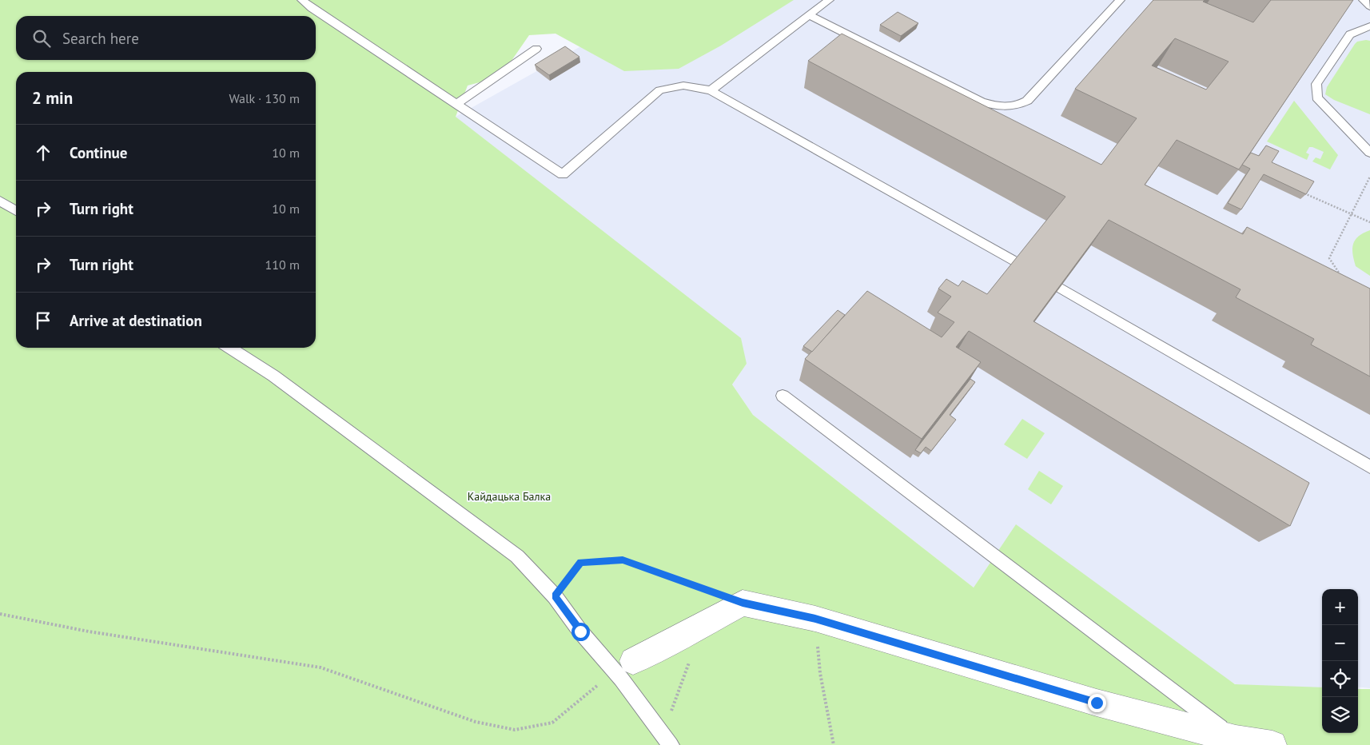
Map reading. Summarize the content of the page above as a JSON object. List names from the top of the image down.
{
  "parks": ["Кайдацька Балка"],
  "page": {
    "search": "Search here",
    "heading": ["2 min", "Walk · 130 m"],
    "list": [
      ["Continue", "10 m"],
      ["Turn right", "10 m"],
      ["Turn right", "110 m"],
      "Arrive at destination"
    ],
    "map_buttons": ["+", "−"]
  }
}
